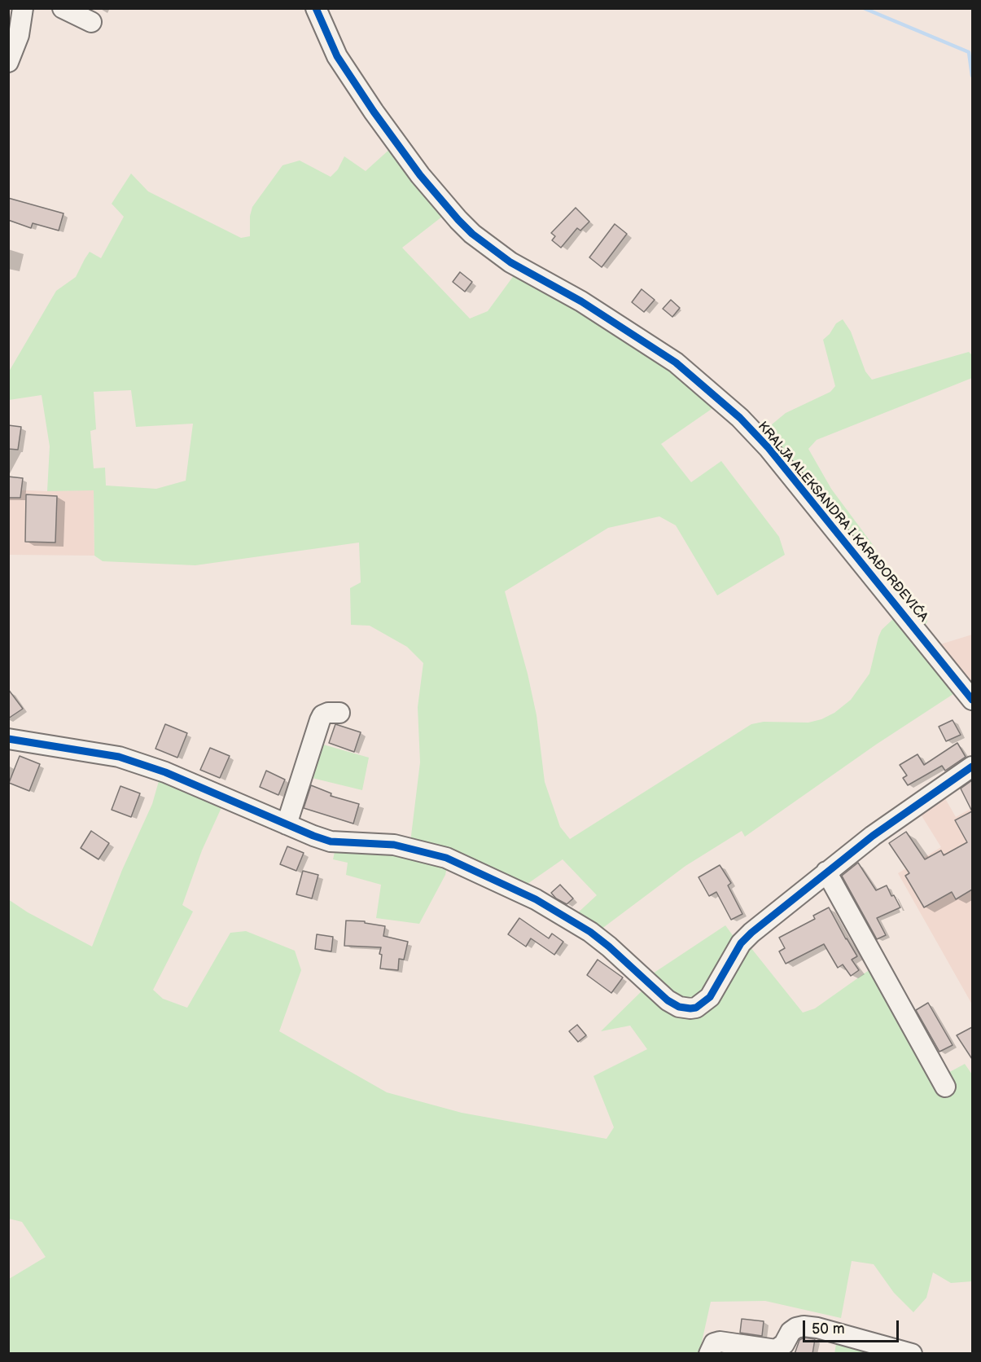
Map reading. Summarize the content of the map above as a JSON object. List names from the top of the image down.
{
  "streets": {
    "street": ["KRALJA ALEKSANDRA I KARAĐORĐEVIĆA"]
  },
  "scale_bar": "50 m"
}
